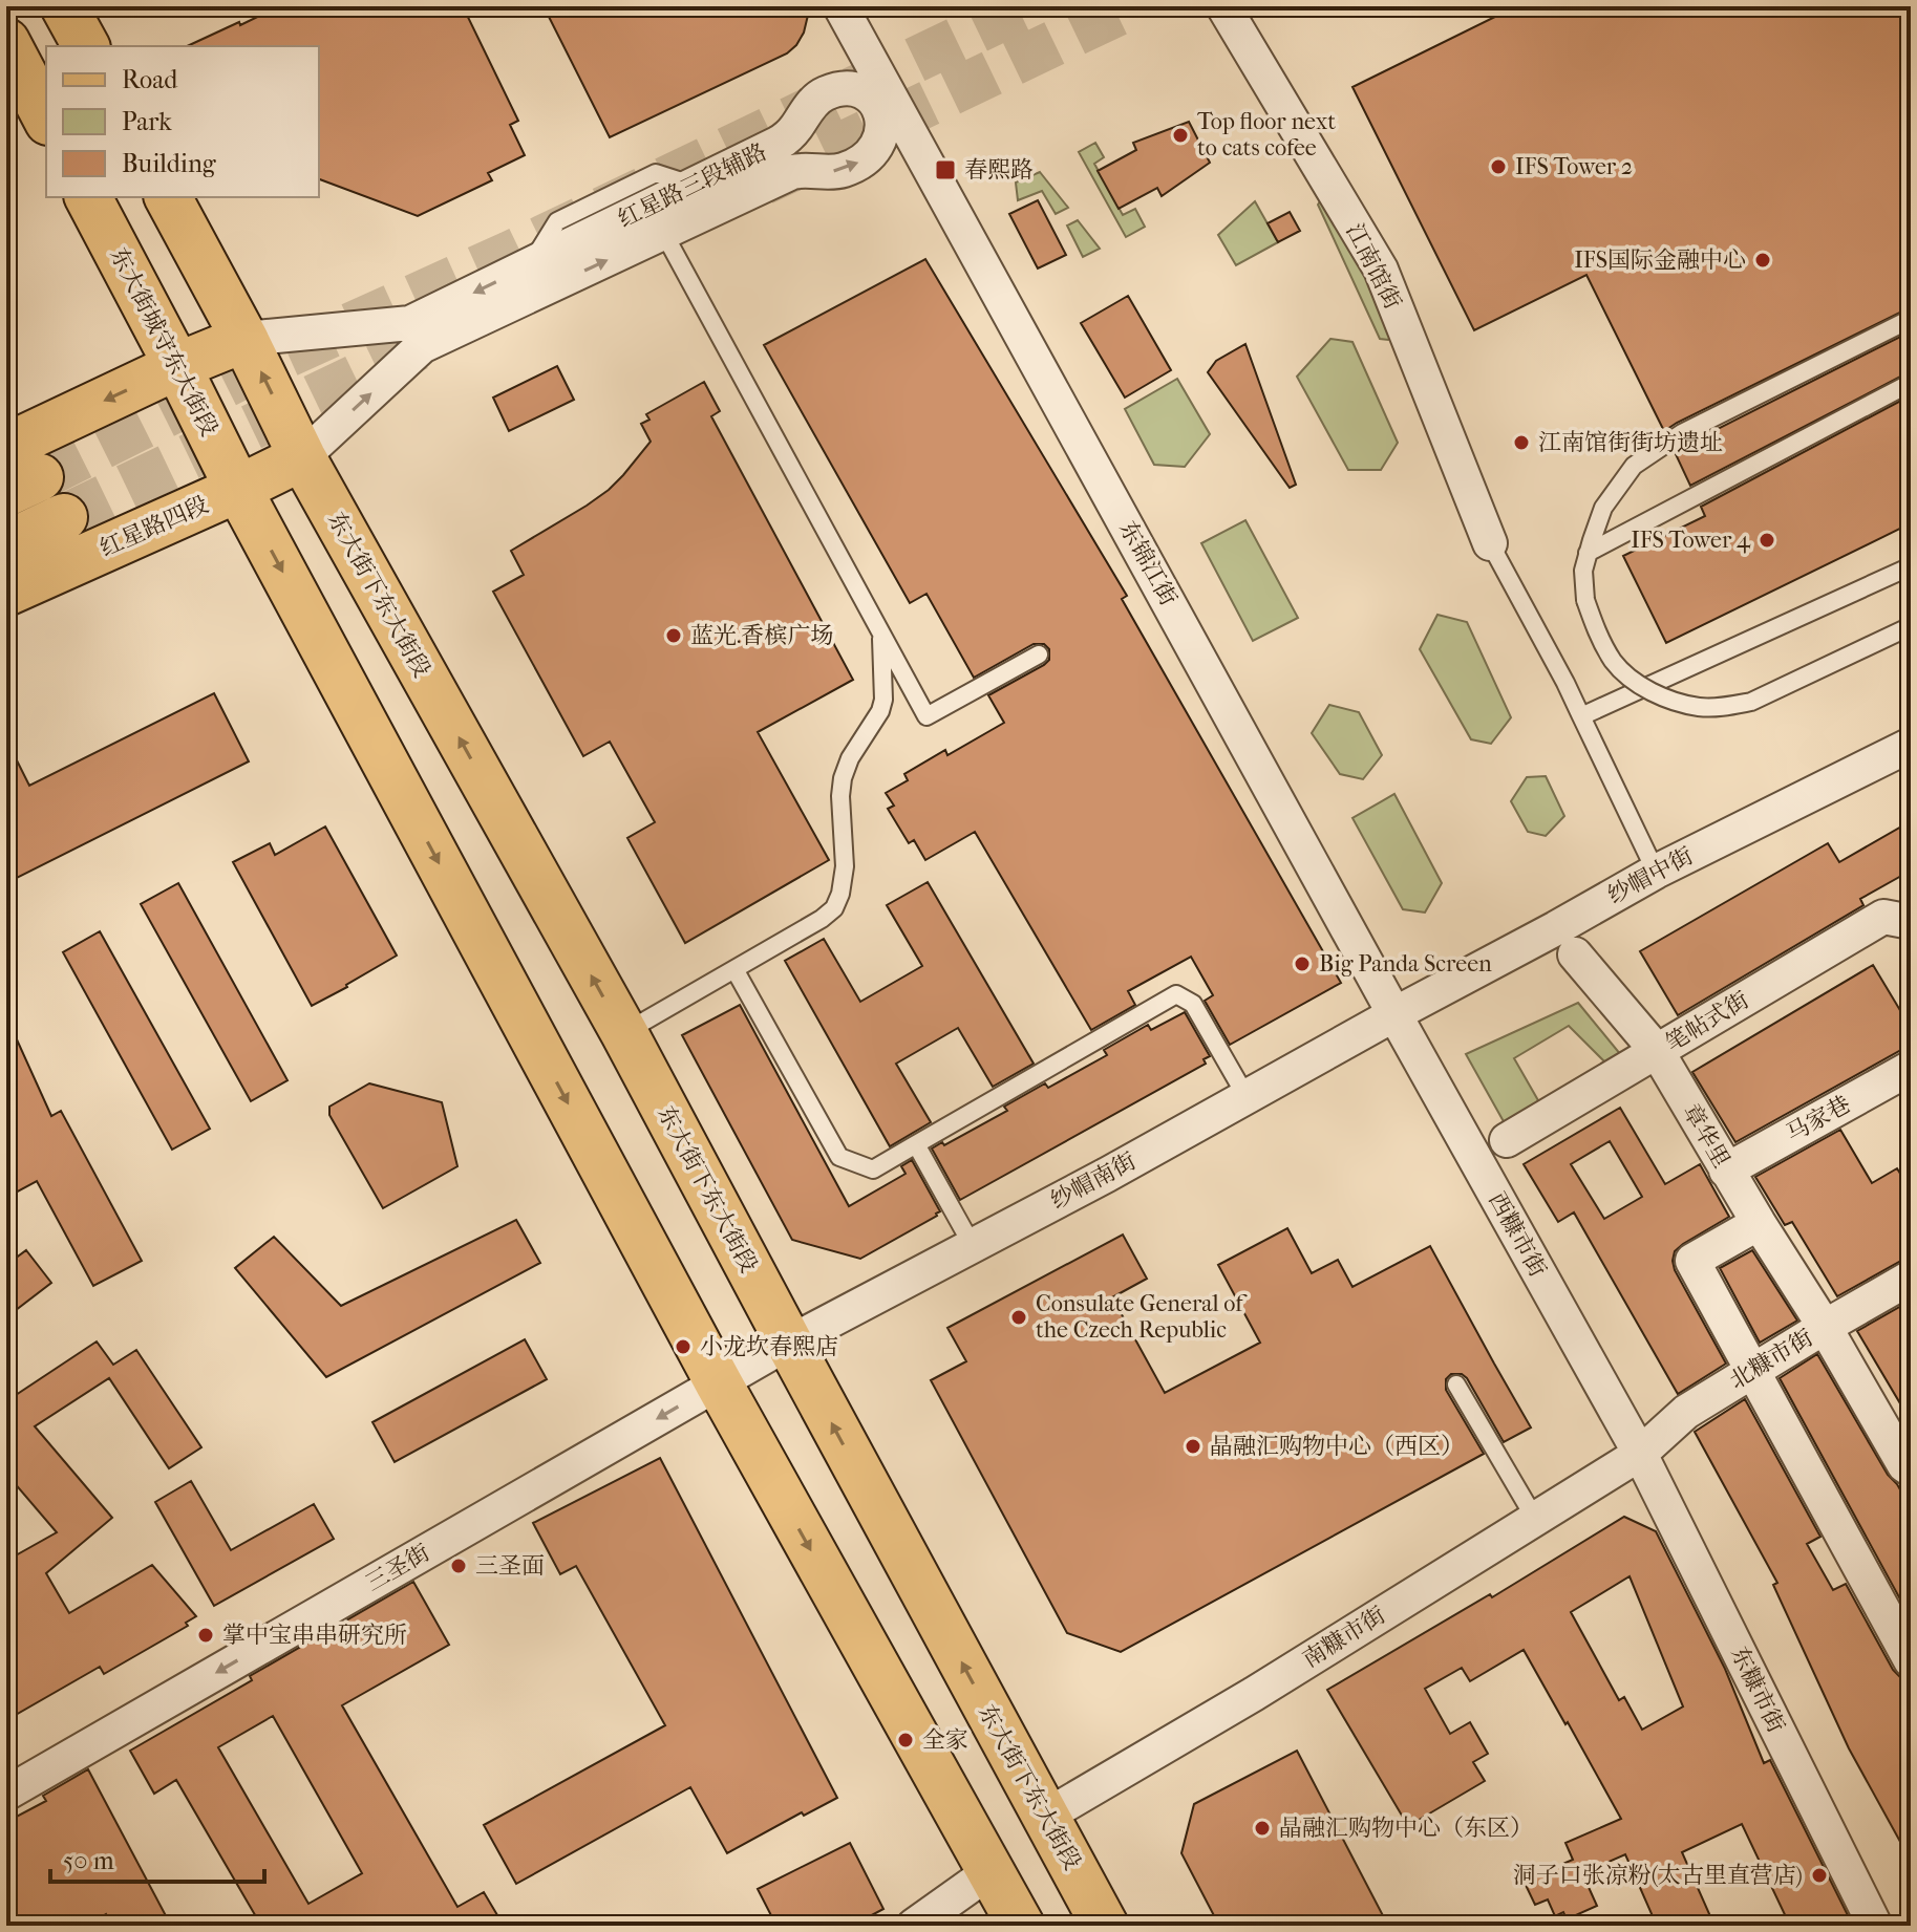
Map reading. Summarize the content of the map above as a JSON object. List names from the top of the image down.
{
  "streets": {
    "main road": ["东大街城守东大街段", "红星路四段", "东大街下东大街段"],
    "street": [
      "红星路三段辅路",
      "江南馆街",
      "东锦江街",
      "纱帽中街",
      "笔帖式街",
      "马家巷",
      "章华里",
      "纱帽南街",
      "西糠市街",
      "北糠市街",
      "三圣街",
      "南糠市街",
      "东糠市街"
    ]
  },
  "crossings": [
    ["红星路三段辅路", "红星路四段"],
    ["红星路三段辅路", "东大街下东大街段"],
    ["东大街城守东大街段", "红星路四段"],
    ["红星路四段", "东大街下东大街段"],
    ["东锦江街", "纱帽中街"],
    ["东锦江街", "纱帽南街"],
    ["东锦江街", "西糠市街"],
    ["东大街下东大街段", "纱帽南街"],
    ["东大街下东大街段", "三圣街"],
    ["东大街下东大街段", "南糠市街"],
    ["纱帽中街", "纱帽南街"],
    ["纱帽中街", "西糠市街"],
    ["笔帖式街", "章华里"],
    ["马家巷", "章华里"],
    ["章华里", "北糠市街"],
    ["纱帽南街", "西糠市街"],
    ["纱帽南街", "三圣街"],
    ["西糠市街", "北糠市街"],
    ["西糠市街", "南糠市街"],
    ["西糠市街", "东糠市街"],
    ["北糠市街", "南糠市街"],
    ["北糠市街", "东糠市街"],
    ["南糠市街", "东糠市街"]
  ],
  "one_way": ["三圣街"],
  "places": {
    "other": [
      "Top floor next to cats cofee",
      "IFS Tower 2",
      "IFS国际金融中心",
      "江南馆街街坊遗址",
      "IFS Tower 4",
      "蓝光.香槟广场",
      "Big Panda Screen",
      "Consulate General of the Czech Republic",
      "小龙坎春熙店",
      "晶融汇购物中心（西区）",
      "三圣面",
      "掌中宝串串研究所",
      "全家",
      "晶融汇购物中心（东区）",
      "洞子口张凉粉(太古里直营店)"
    ],
    "transit": ["春熙路"]
  },
  "legend": ["Road", "Park", "Building"],
  "scale_bar": "50 m"
}
